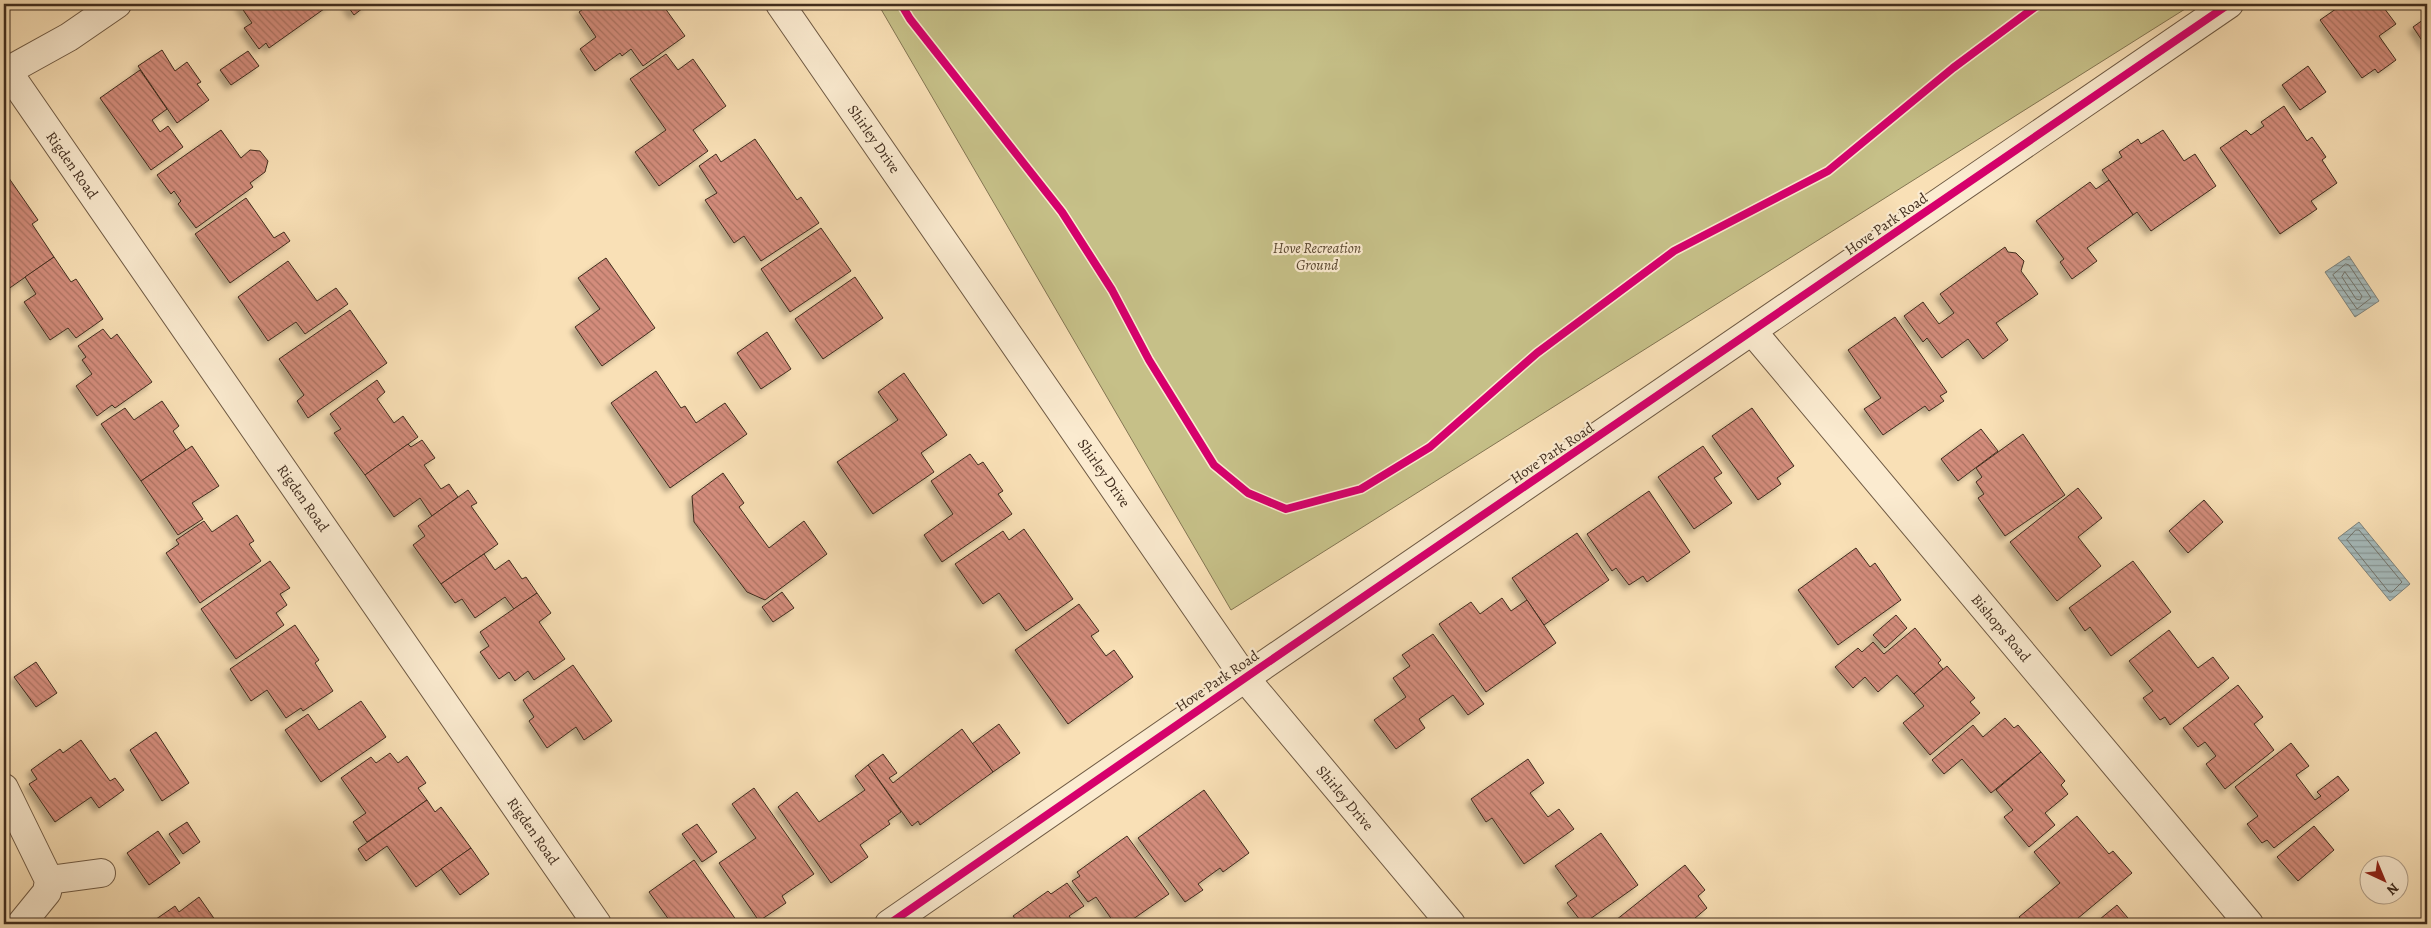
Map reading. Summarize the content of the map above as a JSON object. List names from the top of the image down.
{
  "streets": {
    "street": [
      "Shirley Drive",
      "Rigden Road",
      "Hove Park Road",
      "Bishops Road"
    ]
  },
  "crossings": [
    ["Shirley Drive", "Hove Park Road"],
    ["Hove Park Road", "Bishops Road"]
  ],
  "parks": ["Hove Recreation Ground"],
  "north": "bottom right"
}
